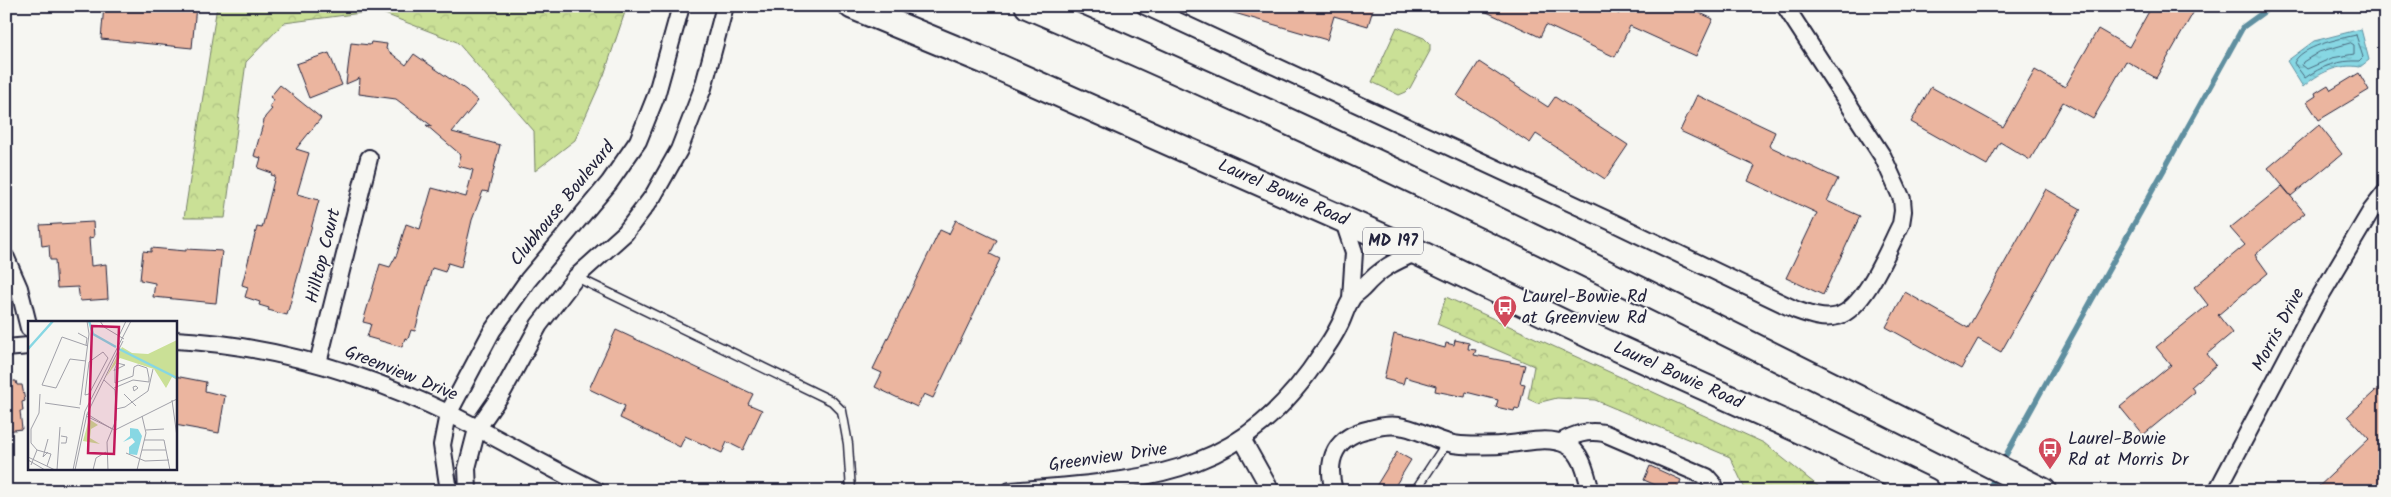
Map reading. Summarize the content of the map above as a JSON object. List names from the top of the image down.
{
  "streets": {
    "main road": ["Laurel Bowie Road", "MD 197"],
    "street": [
      "Clubhouse Boulevard",
      "Hilltop Court",
      "Morris Drive",
      "Greenview Drive"
    ]
  },
  "crossings": [
    ["Laurel Bowie Road", "Greenview Drive"],
    ["Clubhouse Boulevard", "Greenview Drive"],
    ["Hilltop Court", "Greenview Drive"]
  ],
  "places": {
    "bus stop": ["Laurel-Bowie Rd at Greenview Rd", "Laurel-Bowie Rd at Morris Dr"]
  }
}
